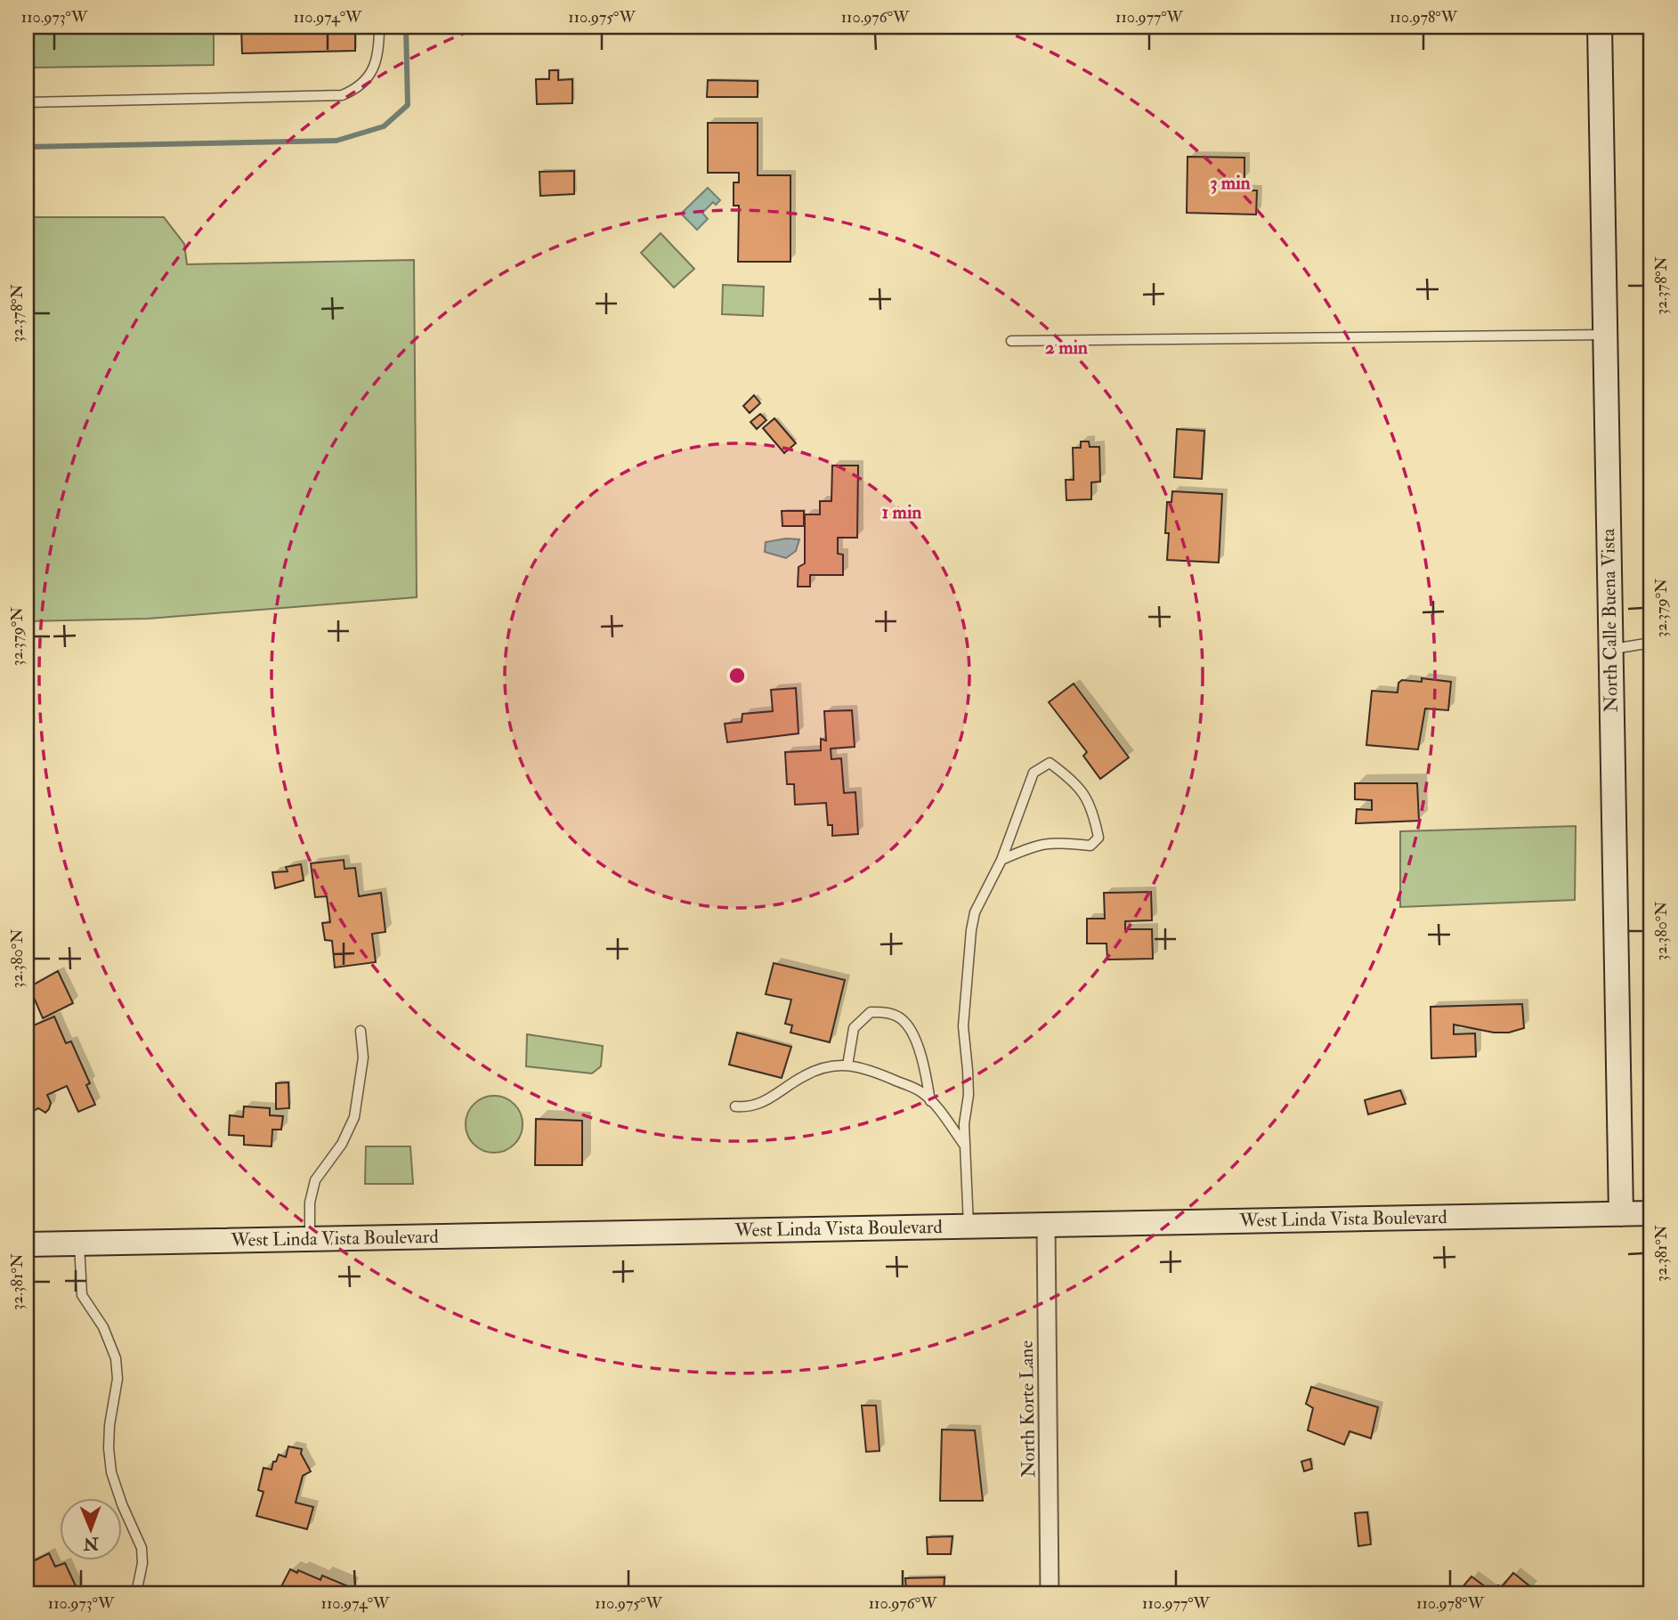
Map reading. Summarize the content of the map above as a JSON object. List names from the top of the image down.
{
  "streets": {
    "street": ["North Calle Buena Vista", "West Linda Vista Boulevard", "North Korte Lane"]
  },
  "crossings": [
    ["North Calle Buena Vista", "West Linda Vista Boulevard"],
    ["West Linda Vista Boulevard", "North Korte Lane"]
  ],
  "north": "bottom",
  "coordinates": [
    "110.973°W",
    "110.974°W",
    "110.975°W",
    "110.976°W",
    "110.977°W",
    "110.978°W",
    "32.378°N",
    "32.379°N",
    "32.380°N",
    "32.381°N"
  ],
  "rings": ["3 min", "2 min", "1 min"]
}
